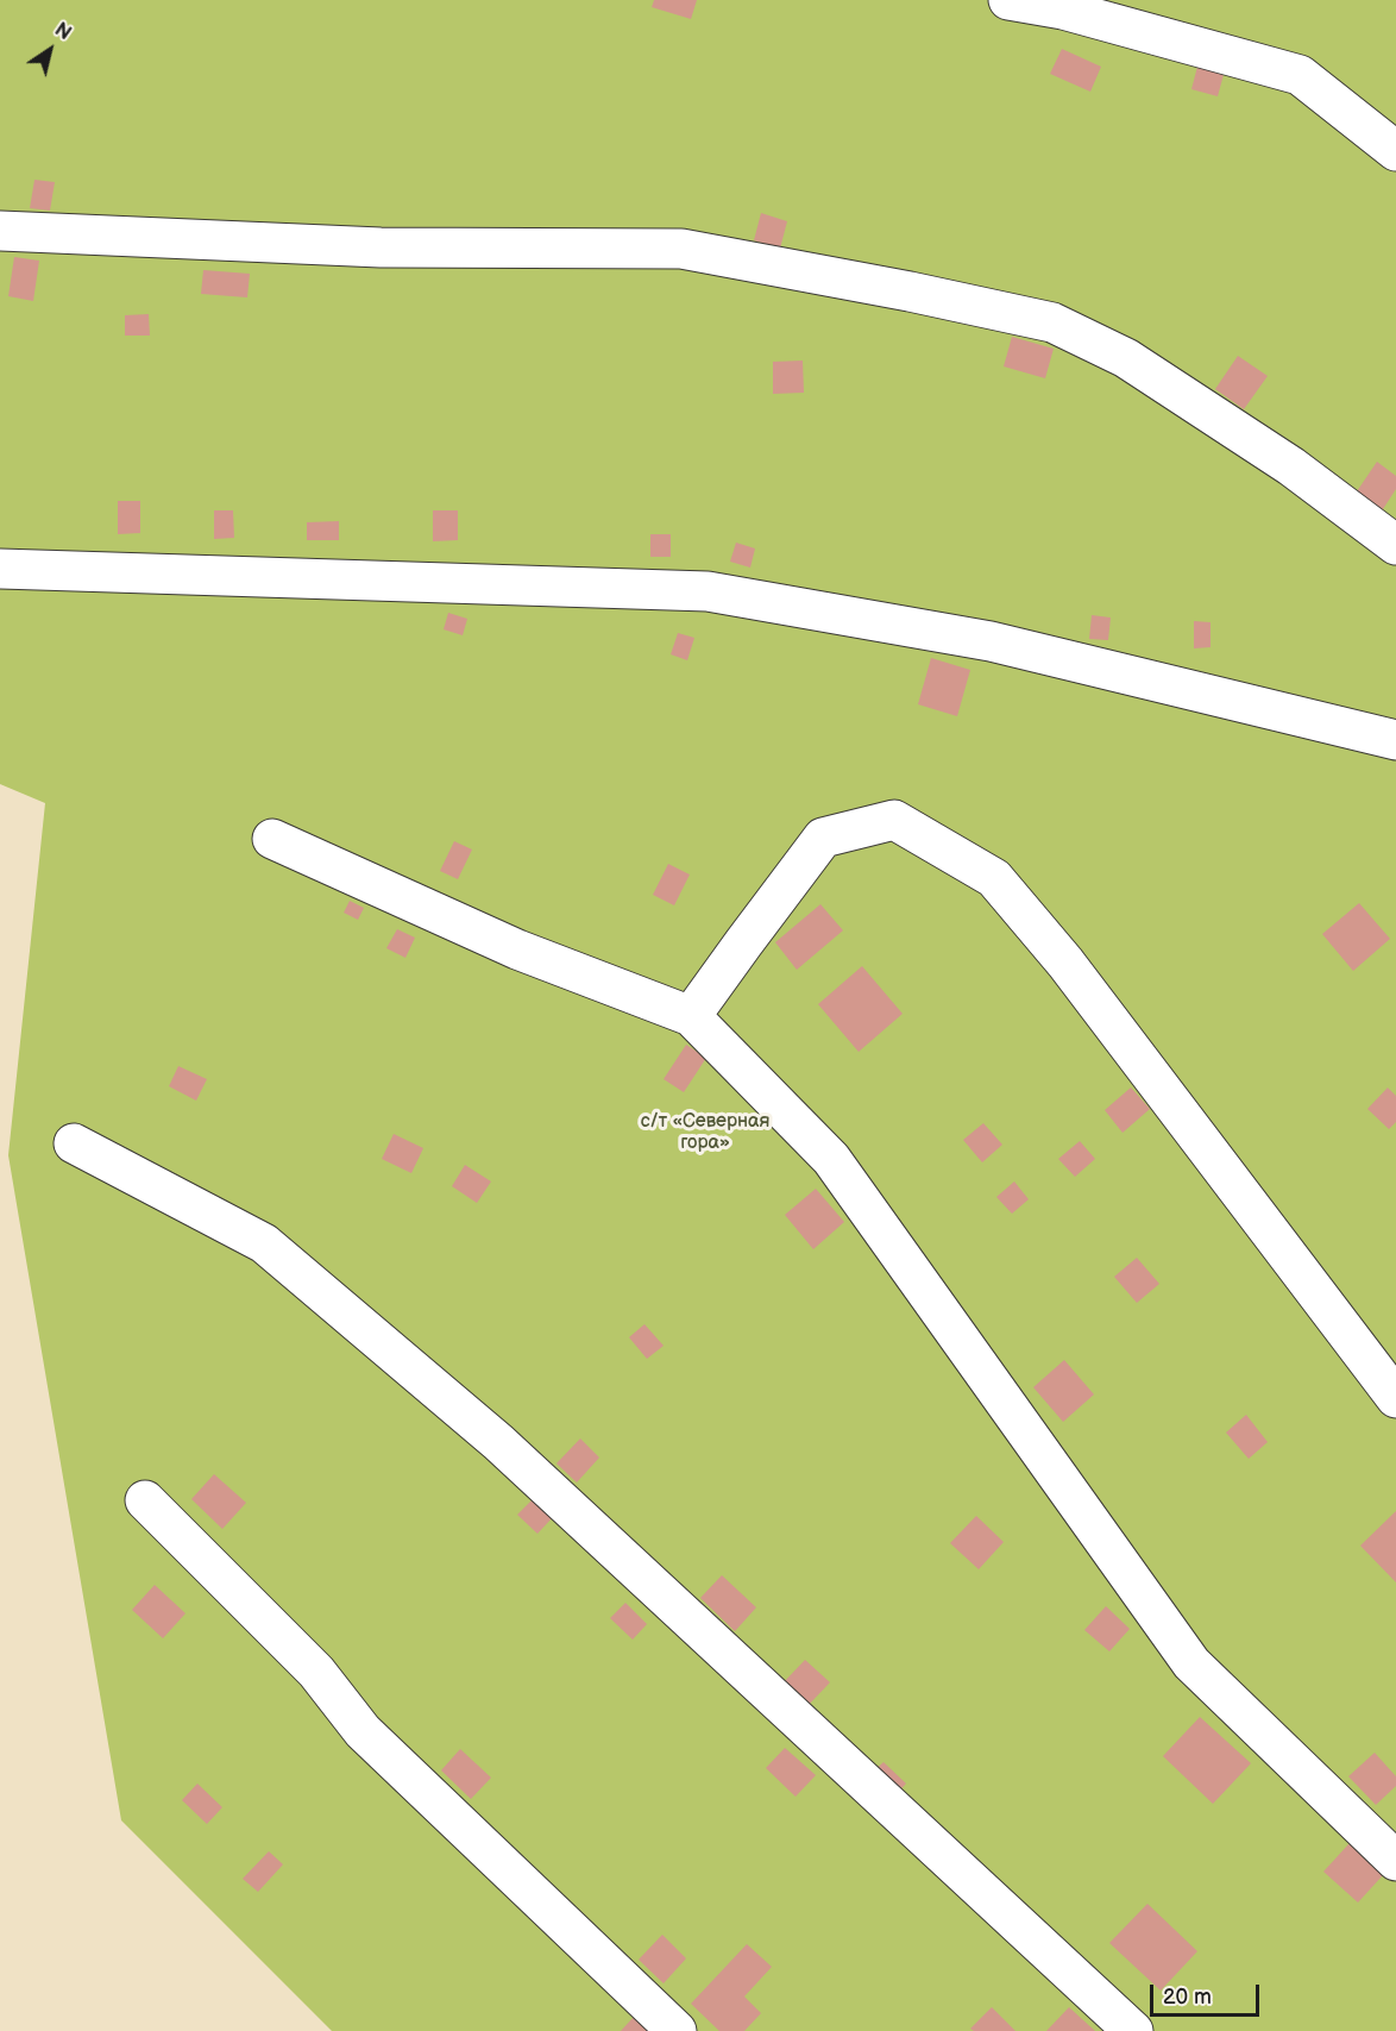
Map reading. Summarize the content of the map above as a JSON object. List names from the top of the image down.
{
  "parks": ["с/т «Северная гора»"],
  "scale_bar": "20 m",
  "north": "top right"
}
